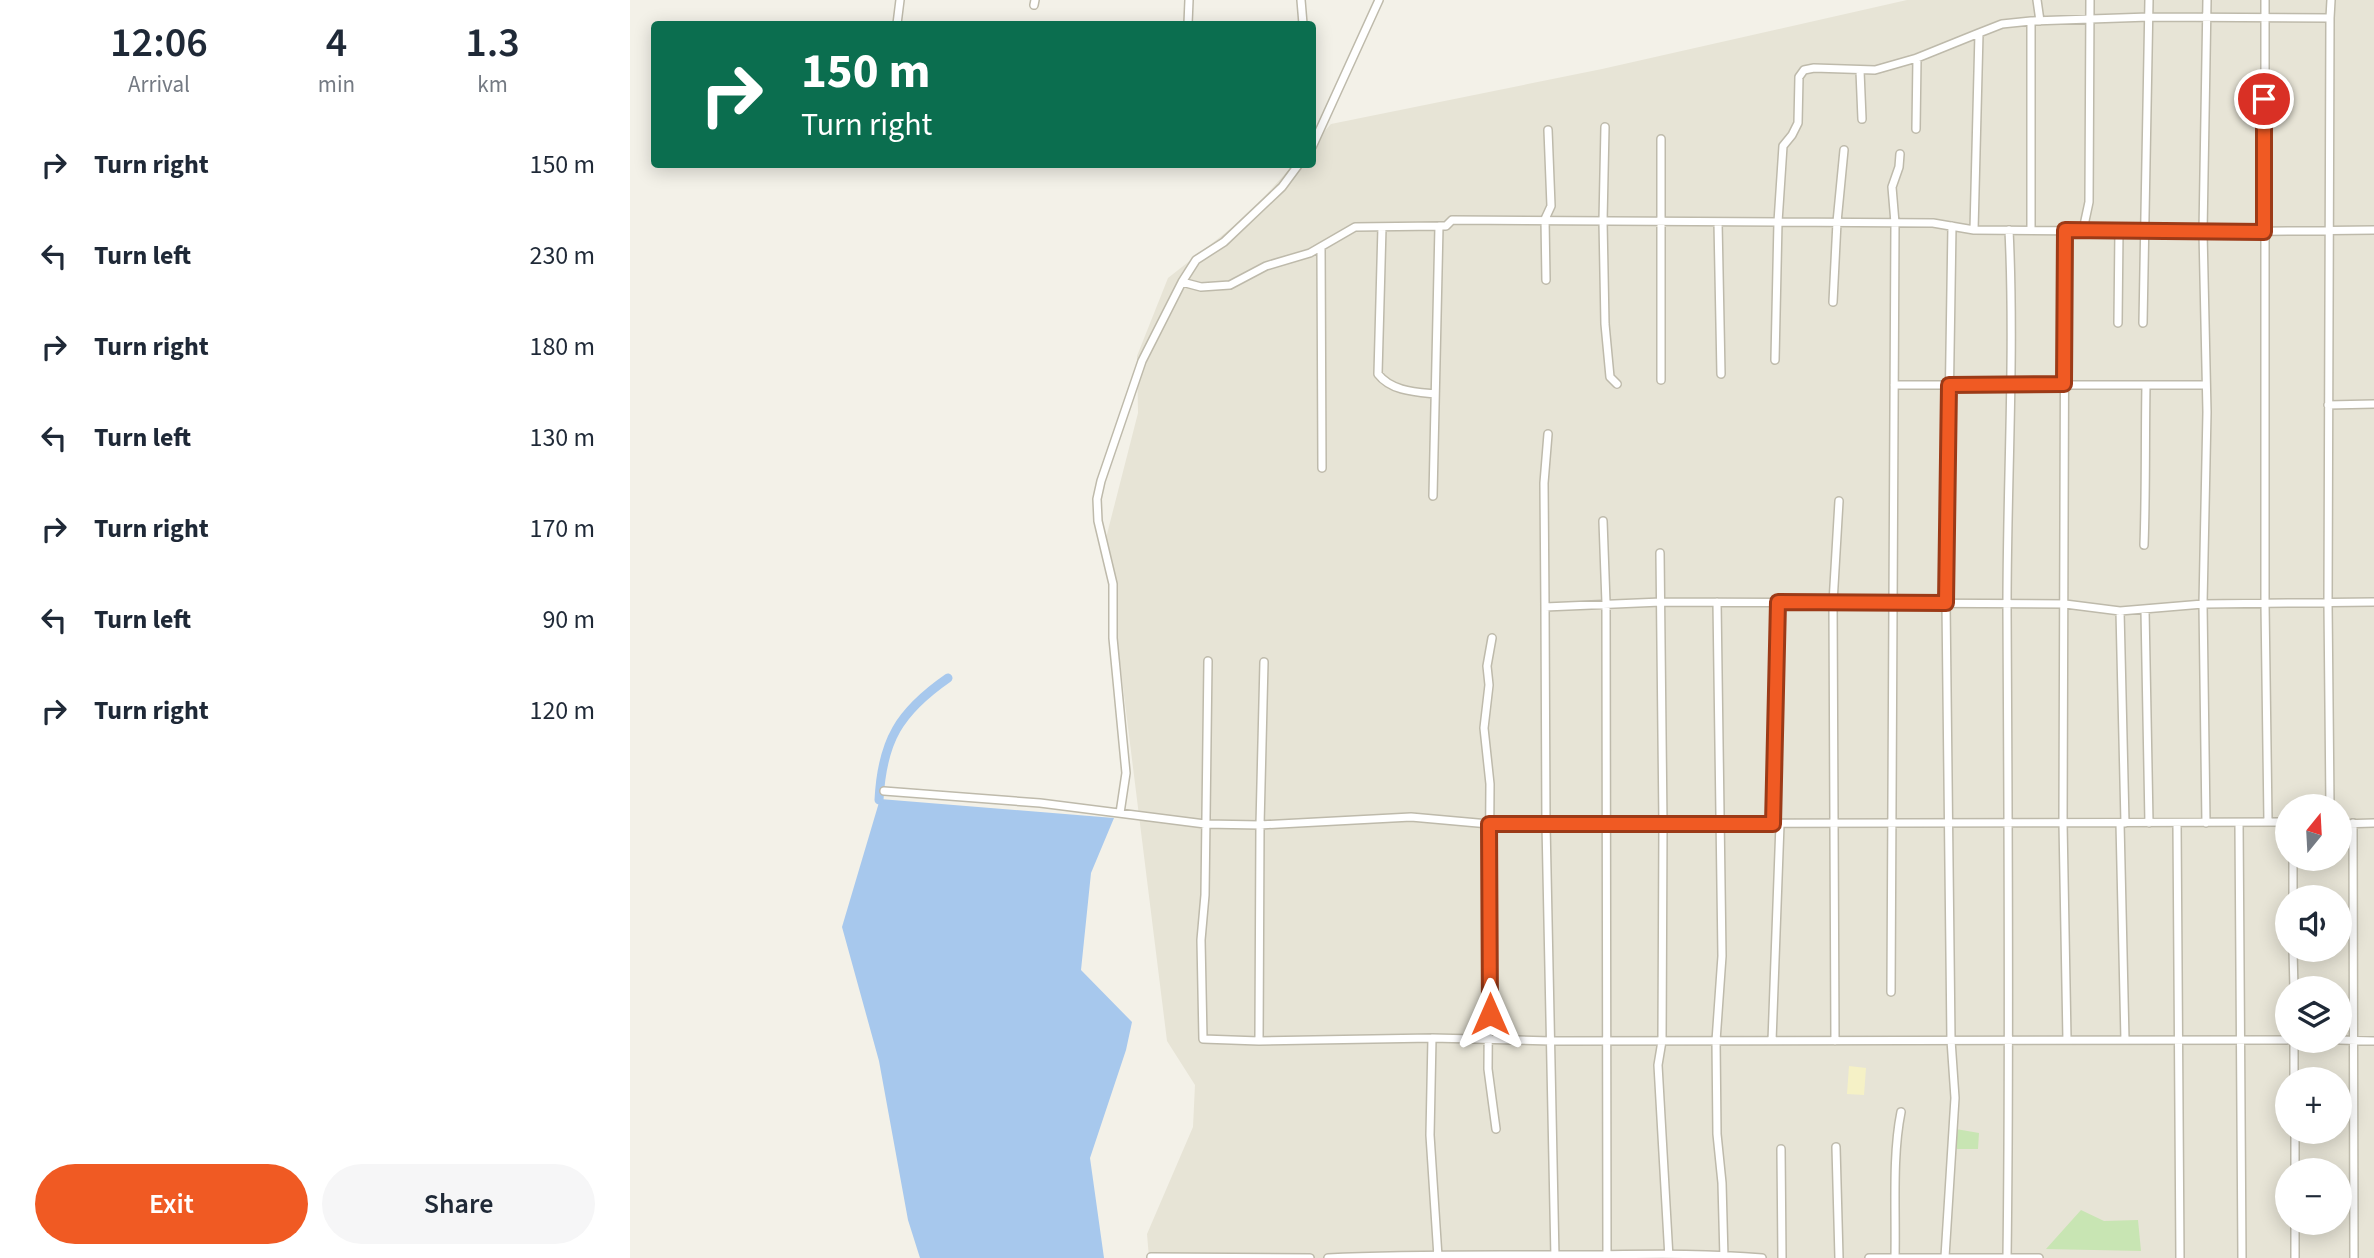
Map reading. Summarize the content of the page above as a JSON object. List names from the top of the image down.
{
  "north": "top",
  "page": {
    "eta": [
      "12:06",
      "Arrival",
      "4",
      "min",
      "1.3",
      "km"
    ],
    "turn": ["150 m", "Turn right"],
    "list": [
      {
        "name": "Turn right",
        "value": "150 m"
      },
      {
        "name": "Turn left",
        "value": "230 m"
      },
      {
        "name": "Turn right",
        "value": "180 m"
      },
      {
        "name": "Turn left",
        "value": "130 m"
      },
      {
        "name": "Turn right",
        "value": "170 m"
      },
      {
        "name": "Turn left",
        "value": "90 m"
      },
      {
        "name": "Turn right",
        "value": "120 m"
      }
    ],
    "map_buttons": ["+", "−"],
    "buttons": ["Exit", "Share"]
  }
}
